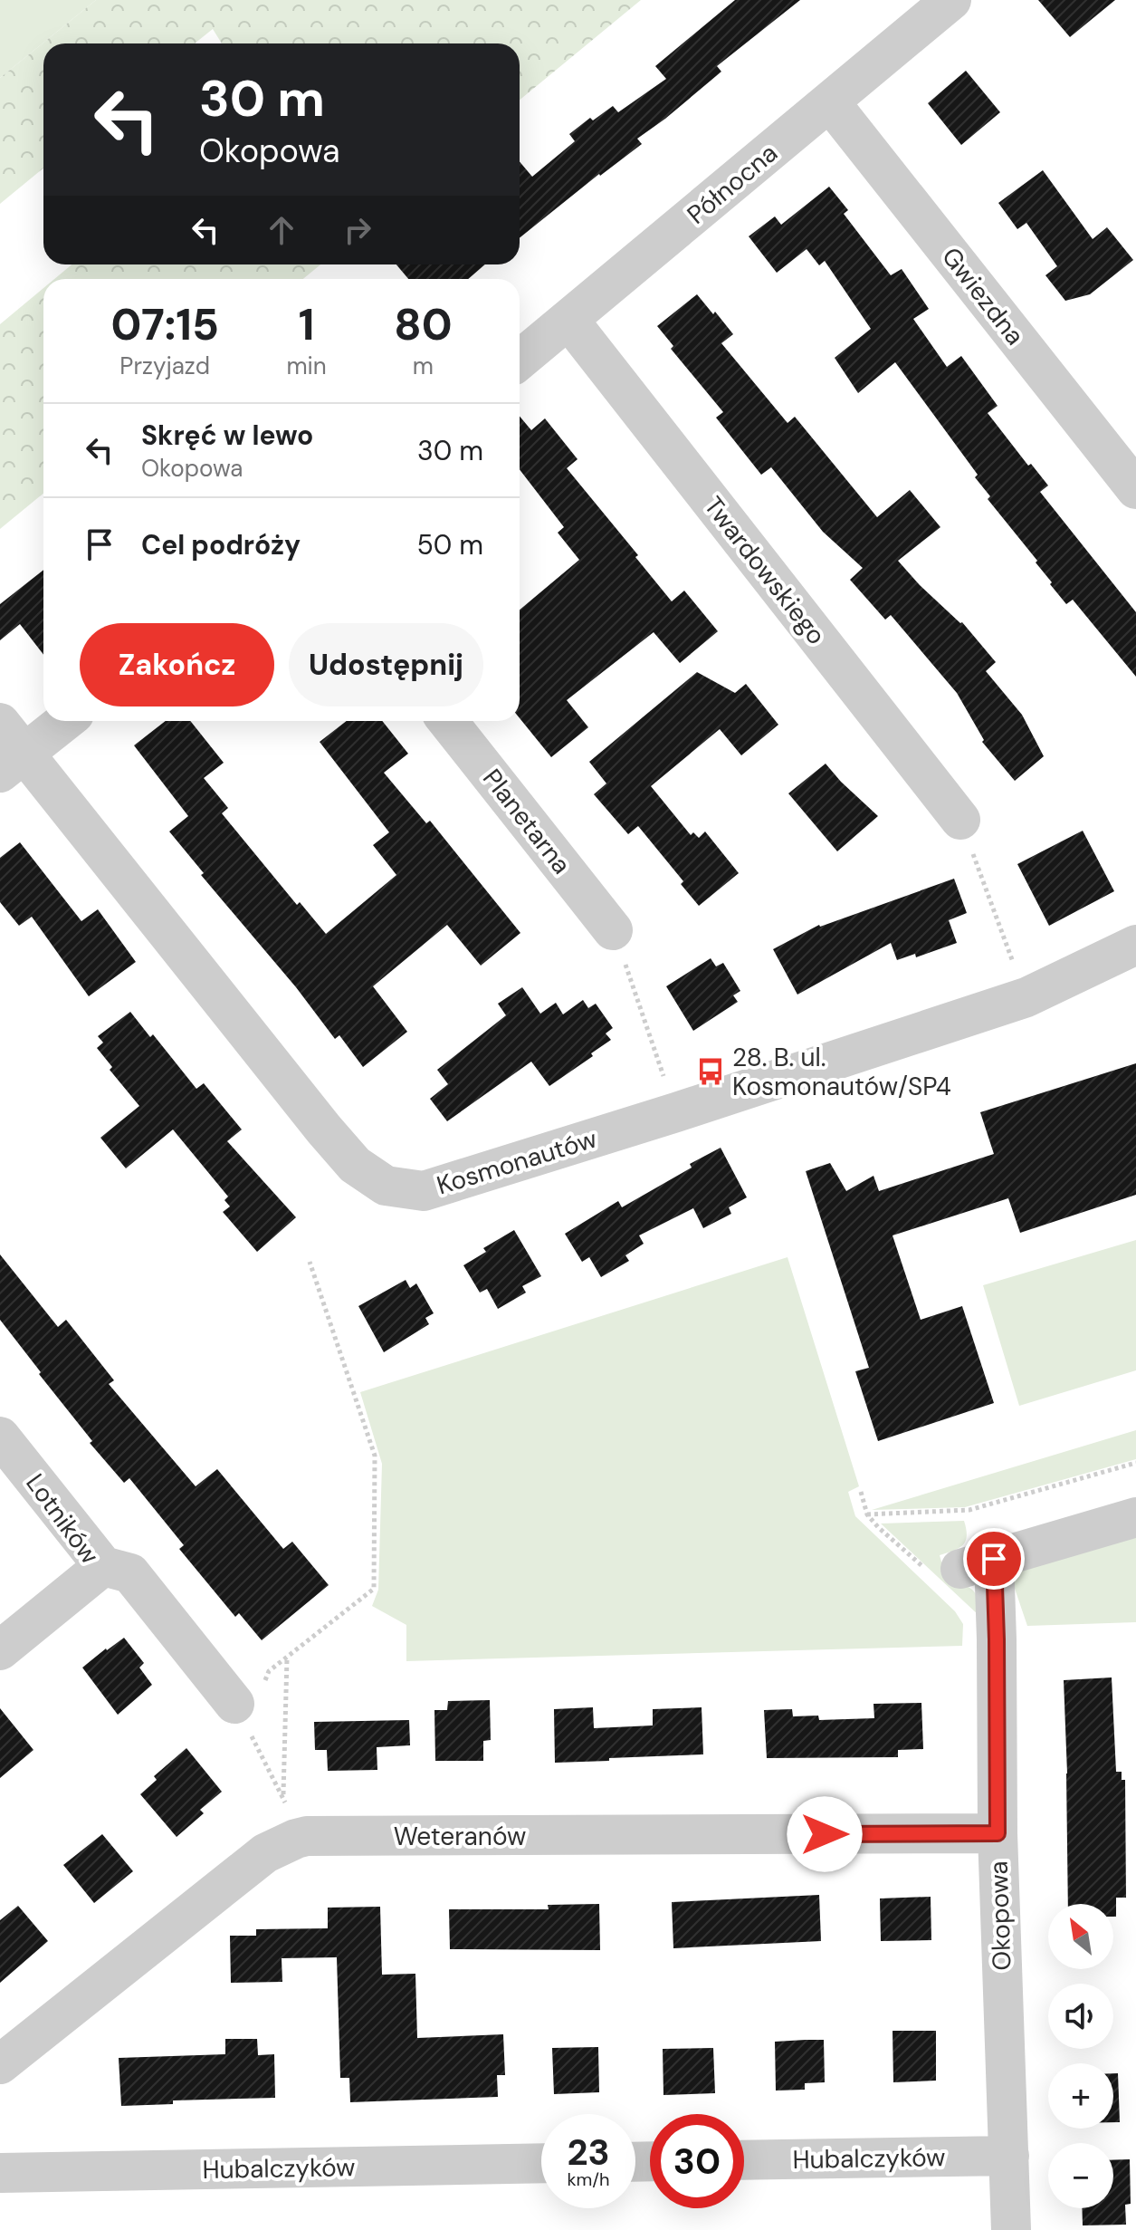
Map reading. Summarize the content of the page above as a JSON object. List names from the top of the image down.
{
  "streets": {
    "street": [
      "Północna",
      "Gwiezdna",
      "Twardowskiego",
      "Planetarna",
      "Kosmonautów",
      "Lotników",
      "Weteranów",
      "Okopowa",
      "Hubalczyków"
    ]
  },
  "crossings": [
    ["Północna", "Gwiezdna"],
    ["Północna", "Twardowskiego"],
    ["Weteranów", "Okopowa"],
    ["Okopowa", "Hubalczyków"]
  ],
  "places": {
    "bus stop": ["28. B. ul. Kosmonautów/SP4"]
  },
  "north": "top left",
  "page": {
    "turn": ["30 m", "Okopowa"],
    "eta": [
      "07:15",
      "Przyjazd",
      "1",
      "min",
      "80",
      "m"
    ],
    "list": [
      {
        "name": "Skręć w lewo",
        "note": "Okopowa",
        "value": "30 m"
      },
      {
        "name": "Cel podróży",
        "value": "50 m"
      }
    ],
    "buttons": ["Zakończ", "Udostępnij"],
    "map_buttons": ["+", "−"],
    "speed": "23 km/h",
    "limit": "30"
  }
}
